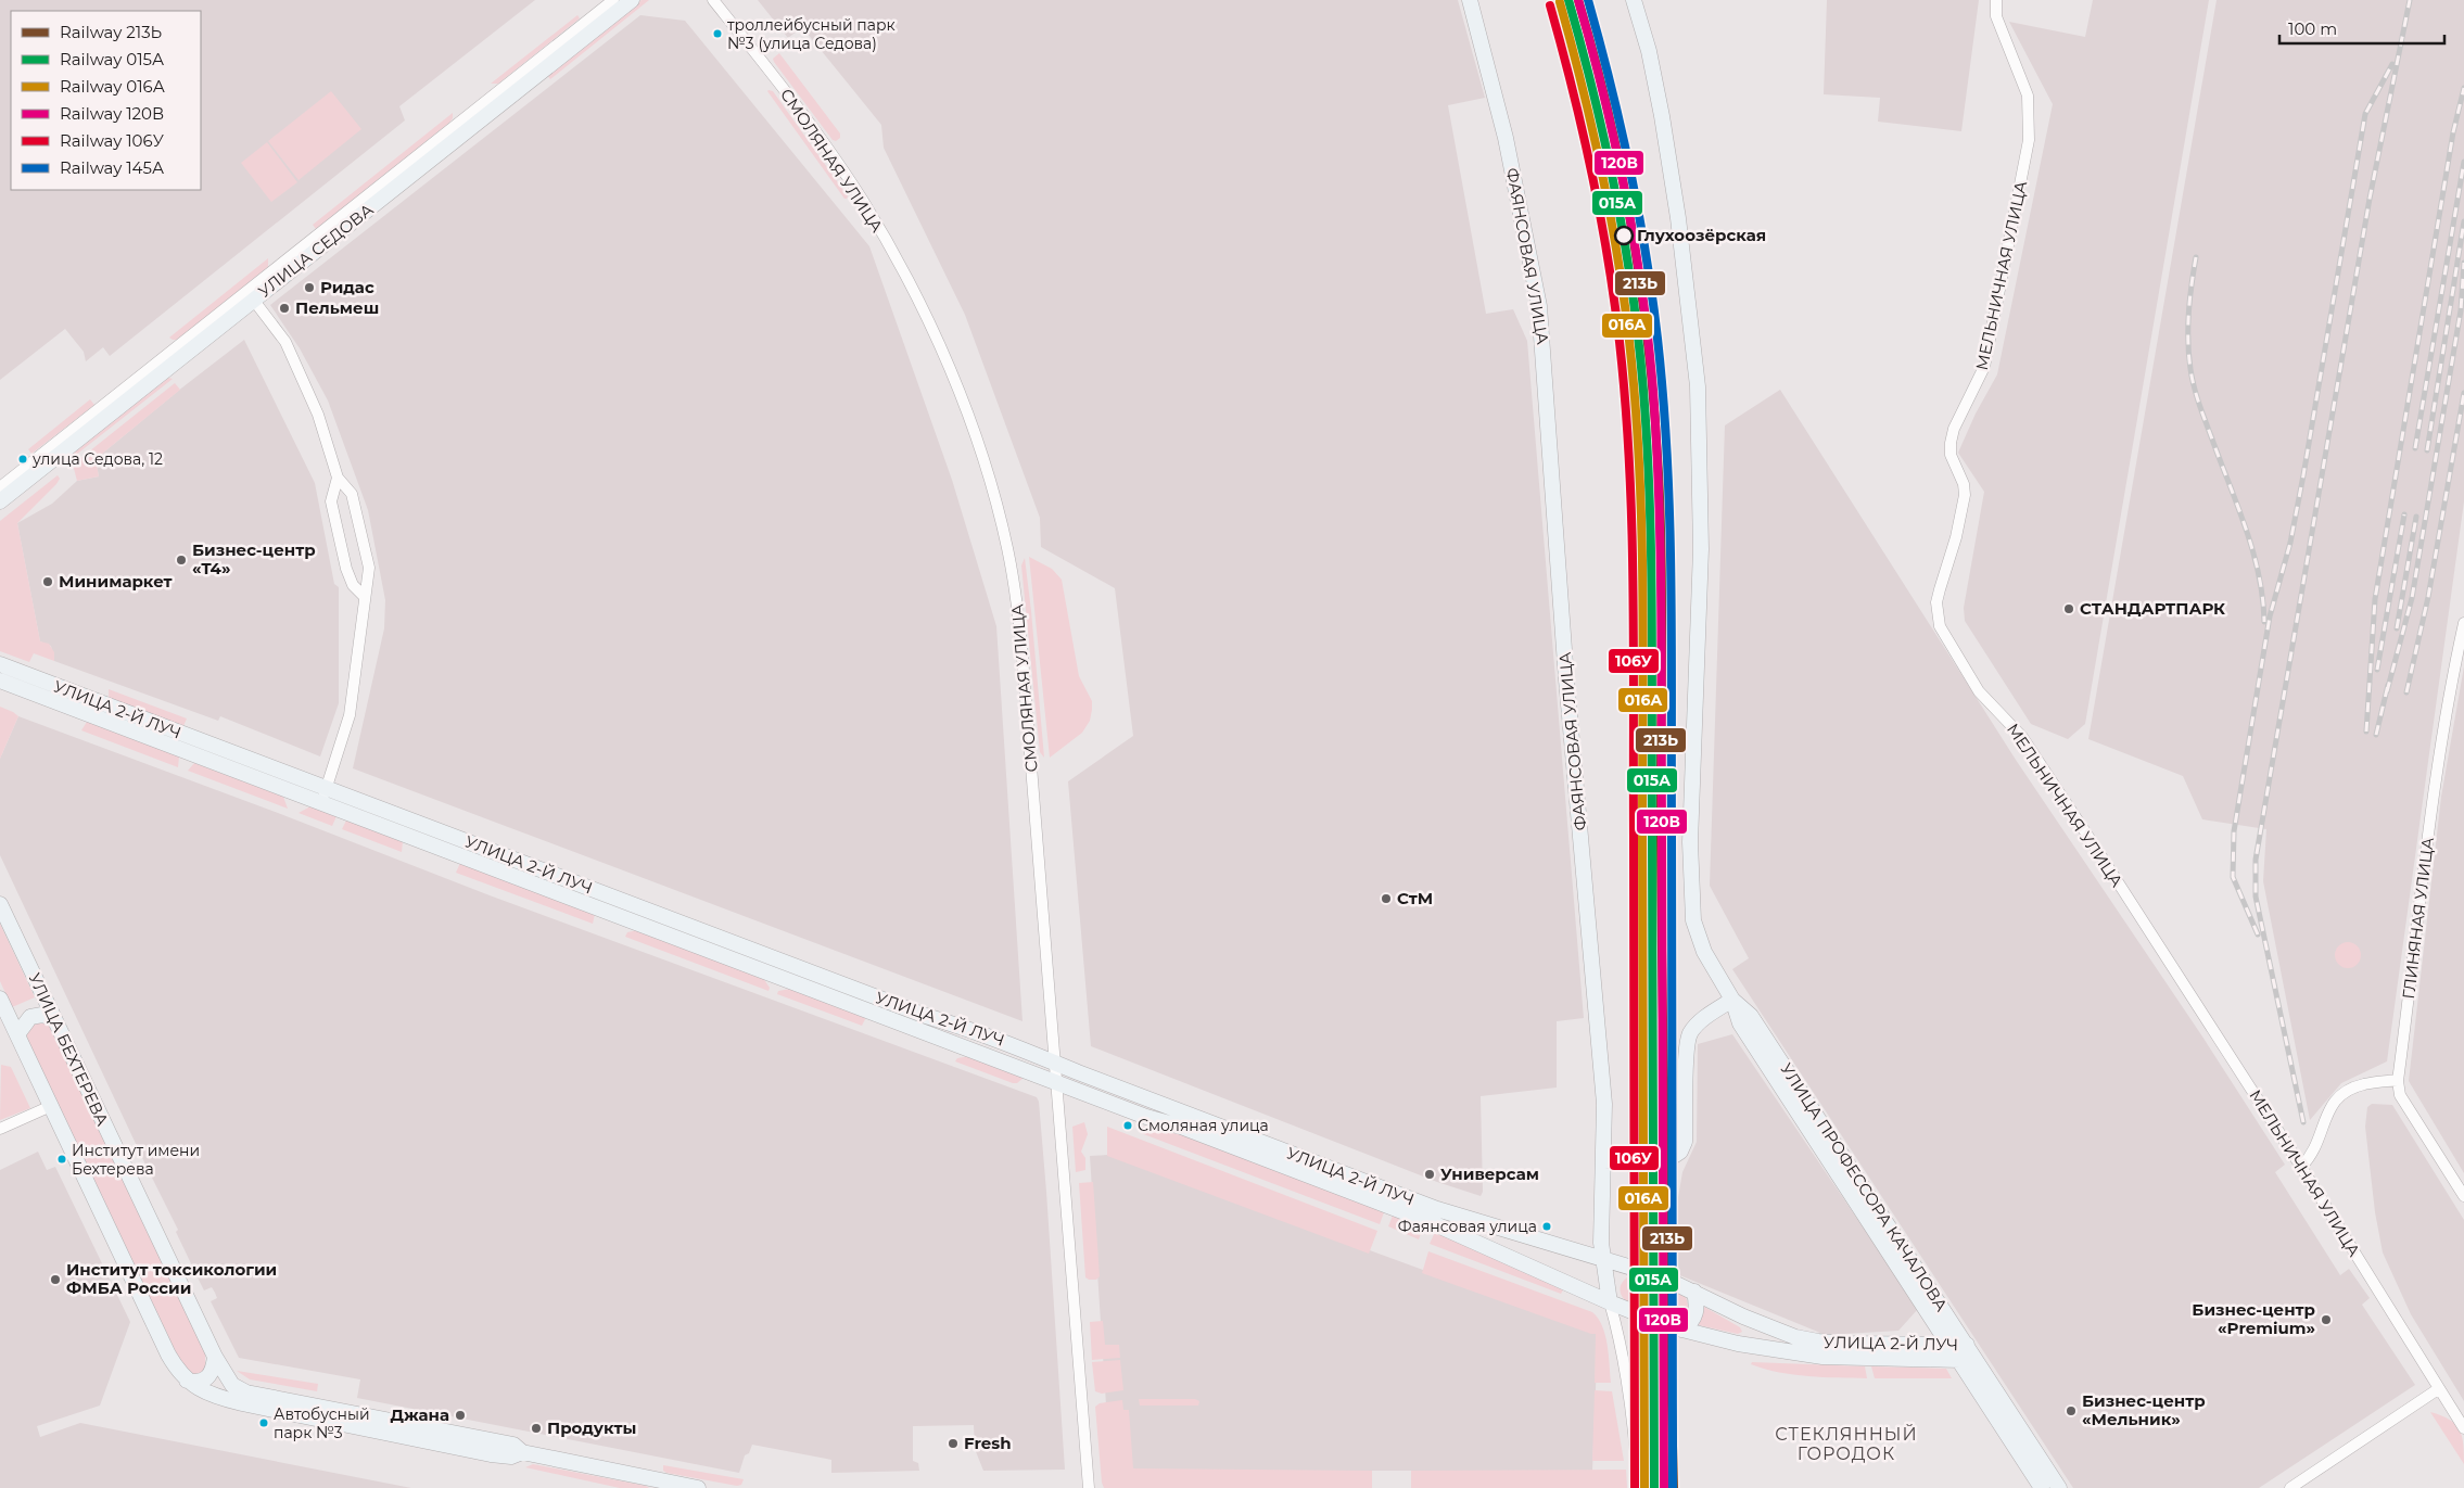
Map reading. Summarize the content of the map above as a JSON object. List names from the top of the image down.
{
  "streets": {
    "street": [
      "СМОЛЯНАЯ УЛИЦА",
      "УЛИЦА СЕДОВА",
      "ФАЯНСОВАЯ УЛИЦА",
      "МЕЛЬНИЧНАЯ УЛИЦА",
      "УЛИЦА 2-Й ЛУЧ",
      "ГЛИНЯНАЯ УЛИЦА",
      "УЛИЦА БЕХТЕРЕВА",
      "УЛИЦА ПРОФЕССОРА КАЧАЛОВА"
    ]
  },
  "crossings": [
    ["СМОЛЯНАЯ УЛИЦА", "УЛИЦА 2-Й ЛУЧ"],
    ["ФАЯНСОВАЯ УЛИЦА", "УЛИЦА 2-Й ЛУЧ"],
    ["УЛИЦА 2-Й ЛУЧ", "УЛИЦА ПРОФЕССОРА КАЧАЛОВА"]
  ],
  "districts": ["СТЕКЛЯННЫЙ ГОРОДОК"],
  "places": [
    "троллейбусный парк №3 (улица Седова)",
    "Глухоозёрская",
    "Ридас",
    "Пельмеш",
    "улица Седова, 12",
    "Бизнес-центр «Т4»",
    "Минимаркет",
    "СТАНДАРТПАРК",
    "СтМ",
    "Смоляная улица",
    "Институт имени Бехтерева",
    "Универсам",
    "Фаянсовая улица",
    "Институт токсикологии ФМБА России",
    "Бизнес-центр «Premium»",
    "Бизнес-центр «Мельник»",
    "Джана",
    "Автобусный парк №3",
    "Продукты",
    "Fresh"
  ],
  "lines": [
    "rail line 213Ь",
    "rail line 015А",
    "rail line 120В",
    "rail line 145А",
    "rail line 016А",
    "rail line 106У"
  ],
  "legend": [
    "Railway 213Ь",
    "Railway 015А",
    "Railway 016А",
    "Railway 120В",
    "Railway 106У",
    "Railway 145А"
  ],
  "scale_bar": "100 m"
}
